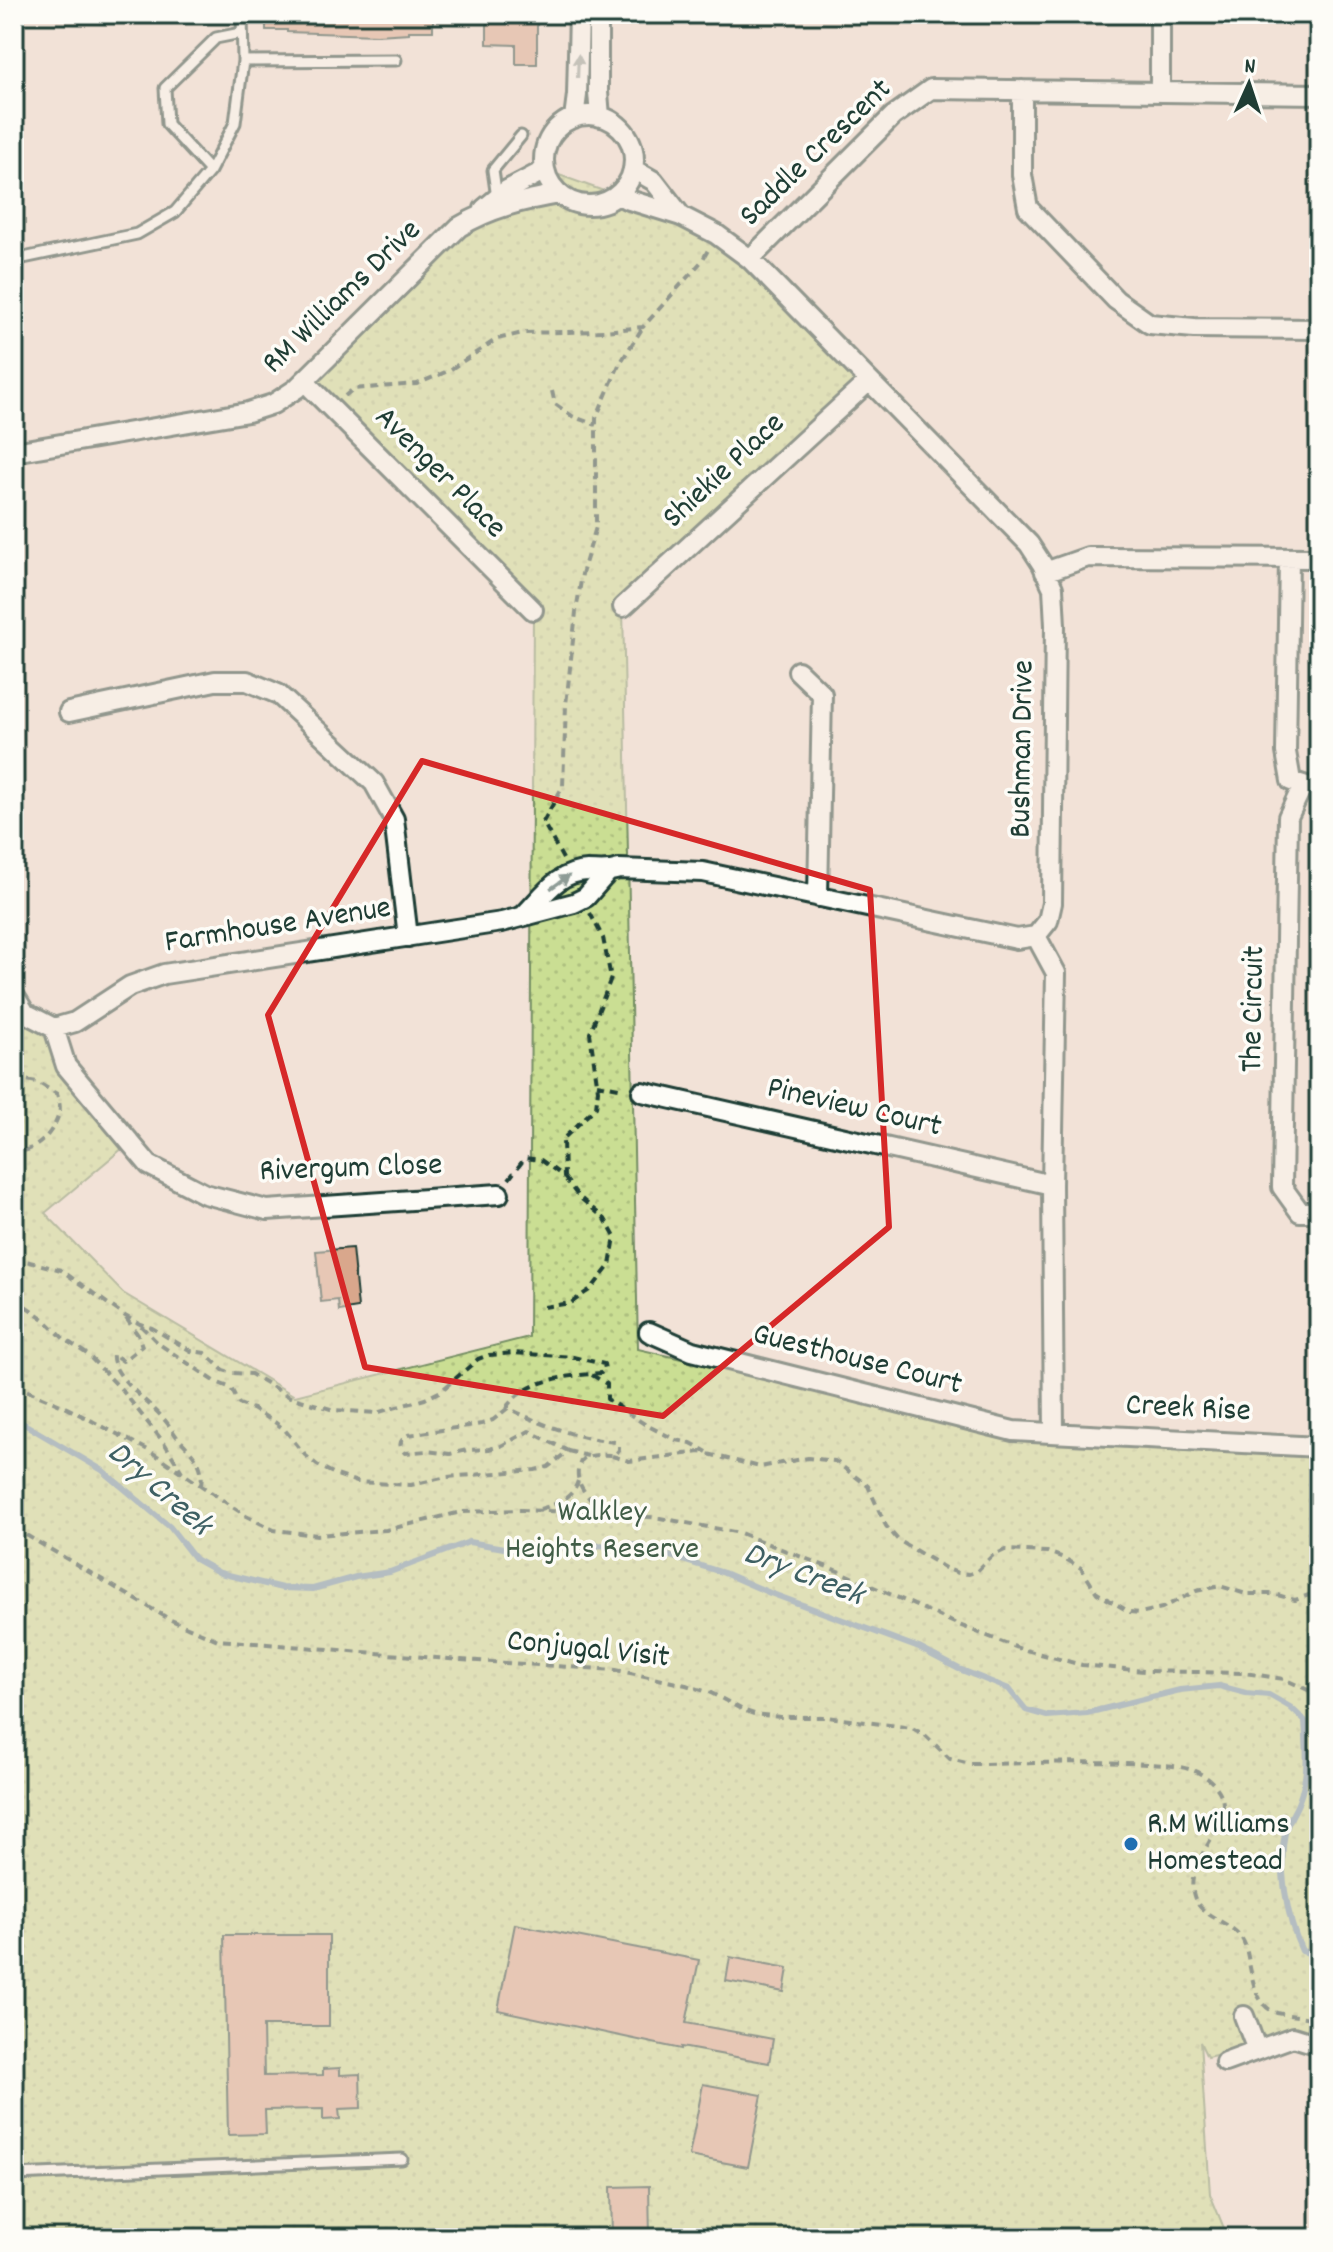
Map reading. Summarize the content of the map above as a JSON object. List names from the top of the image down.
{
  "streets": {
    "street": [
      "Saddle Crescent",
      "RM Williams Drive",
      "Shiekie Place",
      "Avenger Place",
      "Bushman Drive",
      "Farmhouse Avenue",
      "The Circuit",
      "Pineview Court",
      "Rivergum Close",
      "Guesthouse Court",
      "Creek Rise"
    ],
    "path": ["Conjugal Visit"]
  },
  "crossings": [
    ["Saddle Crescent", "Bushman Drive"],
    ["RM Williams Drive", "Avenger Place"],
    ["RM Williams Drive", "Bushman Drive"],
    ["Shiekie Place", "Bushman Drive"],
    ["Farmhouse Avenue", "Rivergum Close"],
    ["Guesthouse Court", "Creek Rise"]
  ],
  "water": ["Dry Creek"],
  "parks": ["Walkley Heights Reserve"],
  "places": ["R.M Williams Homestead"],
  "north": "top"
}
